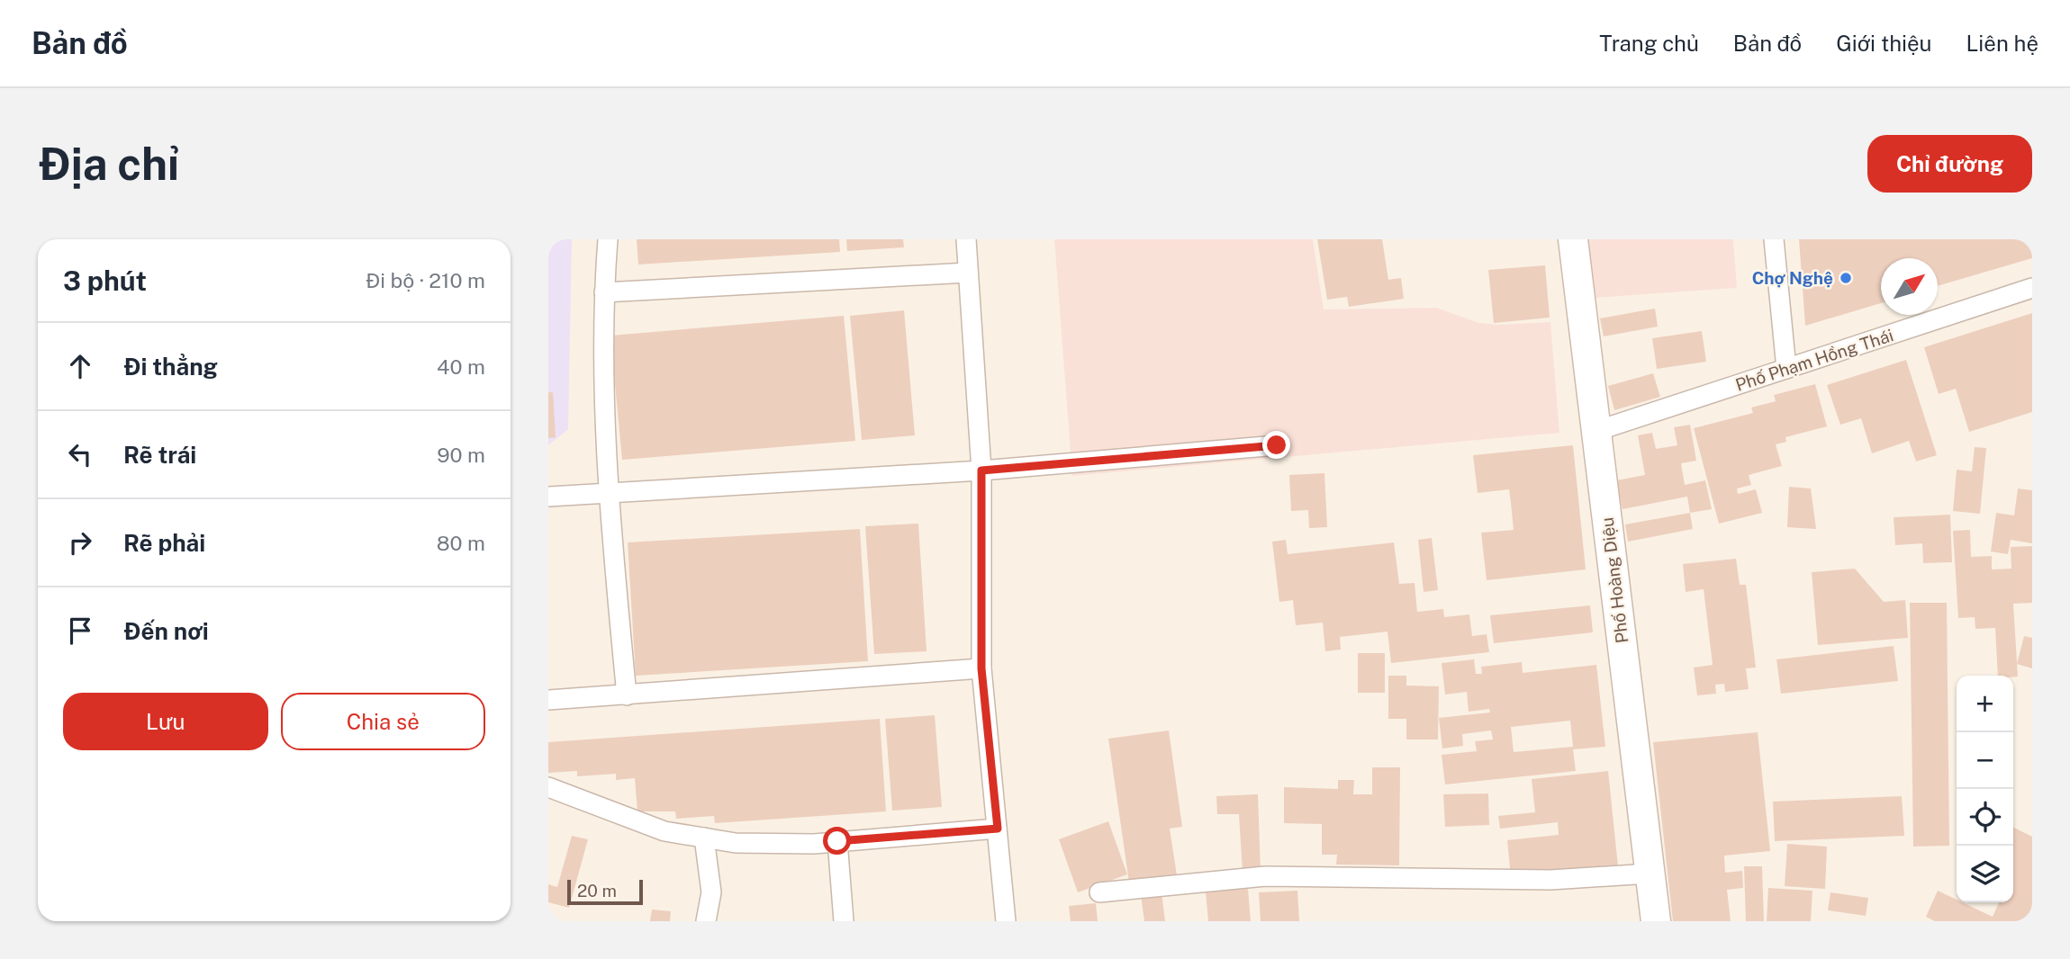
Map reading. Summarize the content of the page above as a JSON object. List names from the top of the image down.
{
  "streets": {
    "main road": ["Phố Hoàng Diệu"],
    "street": ["Phố Phạm Hồng Thái"]
  },
  "crossings": [
    ["Phố Phạm Hồng Thái", "Phố Hoàng Diệu"]
  ],
  "places": ["Chợ Nghệ"],
  "scale_bar": "20 m",
  "north": "top right",
  "page": {
    "header": "Bản đồ",
    "nav": [
      "Trang chủ",
      "Bản đồ",
      "Giới thiệu",
      "Liên hệ"
    ],
    "buttons": [
      "Chỉ đường",
      ["Lưu", "Chia sẻ"]
    ],
    "title": "Địa chỉ",
    "heading": ["3 phút", "Đi bộ · 210 m"],
    "list": [
      ["Đi thẳng", "40 m"],
      ["Rẽ trái", "90 m"],
      ["Rẽ phải", "80 m"],
      "Đến nơi"
    ],
    "map_buttons": ["+", "−"],
    "scale": "20 m"
  }
}
